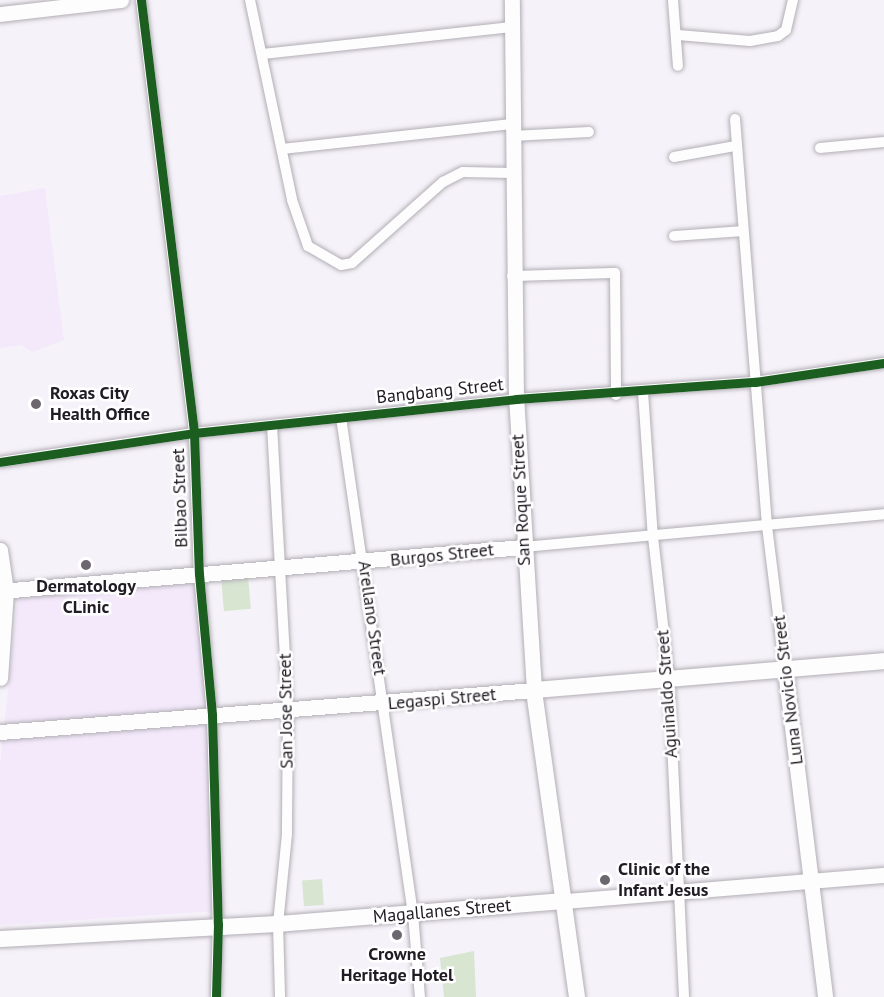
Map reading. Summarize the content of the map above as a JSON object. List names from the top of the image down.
{
  "streets": {
    "main road": ["San Roque Street", "Legaspi Street", "Magallanes Street"],
    "street": [
      "Bangbang Street",
      "Bilbao Street",
      "Burgos Street",
      "Arellano Street",
      "Luna Novicio Street",
      "Aguinaldo Street",
      "San Jose Street"
    ]
  },
  "crossings": [
    ["Bangbang Street", "Bilbao Street"],
    ["Bangbang Street", "San Roque Street"],
    ["Bangbang Street", "Arellano Street"],
    ["Bangbang Street", "Luna Novicio Street"],
    ["Bangbang Street", "Aguinaldo Street"],
    ["Bangbang Street", "San Jose Street"],
    ["Bilbao Street", "Burgos Street"],
    ["Bilbao Street", "Legaspi Street"],
    ["Bilbao Street", "Magallanes Street"],
    ["San Roque Street", "Burgos Street"],
    ["San Roque Street", "Legaspi Street"],
    ["San Roque Street", "Magallanes Street"],
    ["Burgos Street", "Arellano Street"],
    ["Burgos Street", "Luna Novicio Street"],
    ["Burgos Street", "Aguinaldo Street"],
    ["Burgos Street", "San Jose Street"],
    ["Arellano Street", "Legaspi Street"],
    ["Arellano Street", "Magallanes Street"],
    ["Luna Novicio Street", "Legaspi Street"],
    ["Luna Novicio Street", "Magallanes Street"],
    ["Aguinaldo Street", "Legaspi Street"],
    ["Aguinaldo Street", "Magallanes Street"],
    ["Legaspi Street", "San Jose Street"],
    ["San Jose Street", "Magallanes Street"]
  ],
  "places": [
    "Roxas City Health Office",
    "Dermatology CLinic",
    "Clinic of the Infant Jesus",
    "Crowne Heritage Hotel"
  ]
}
